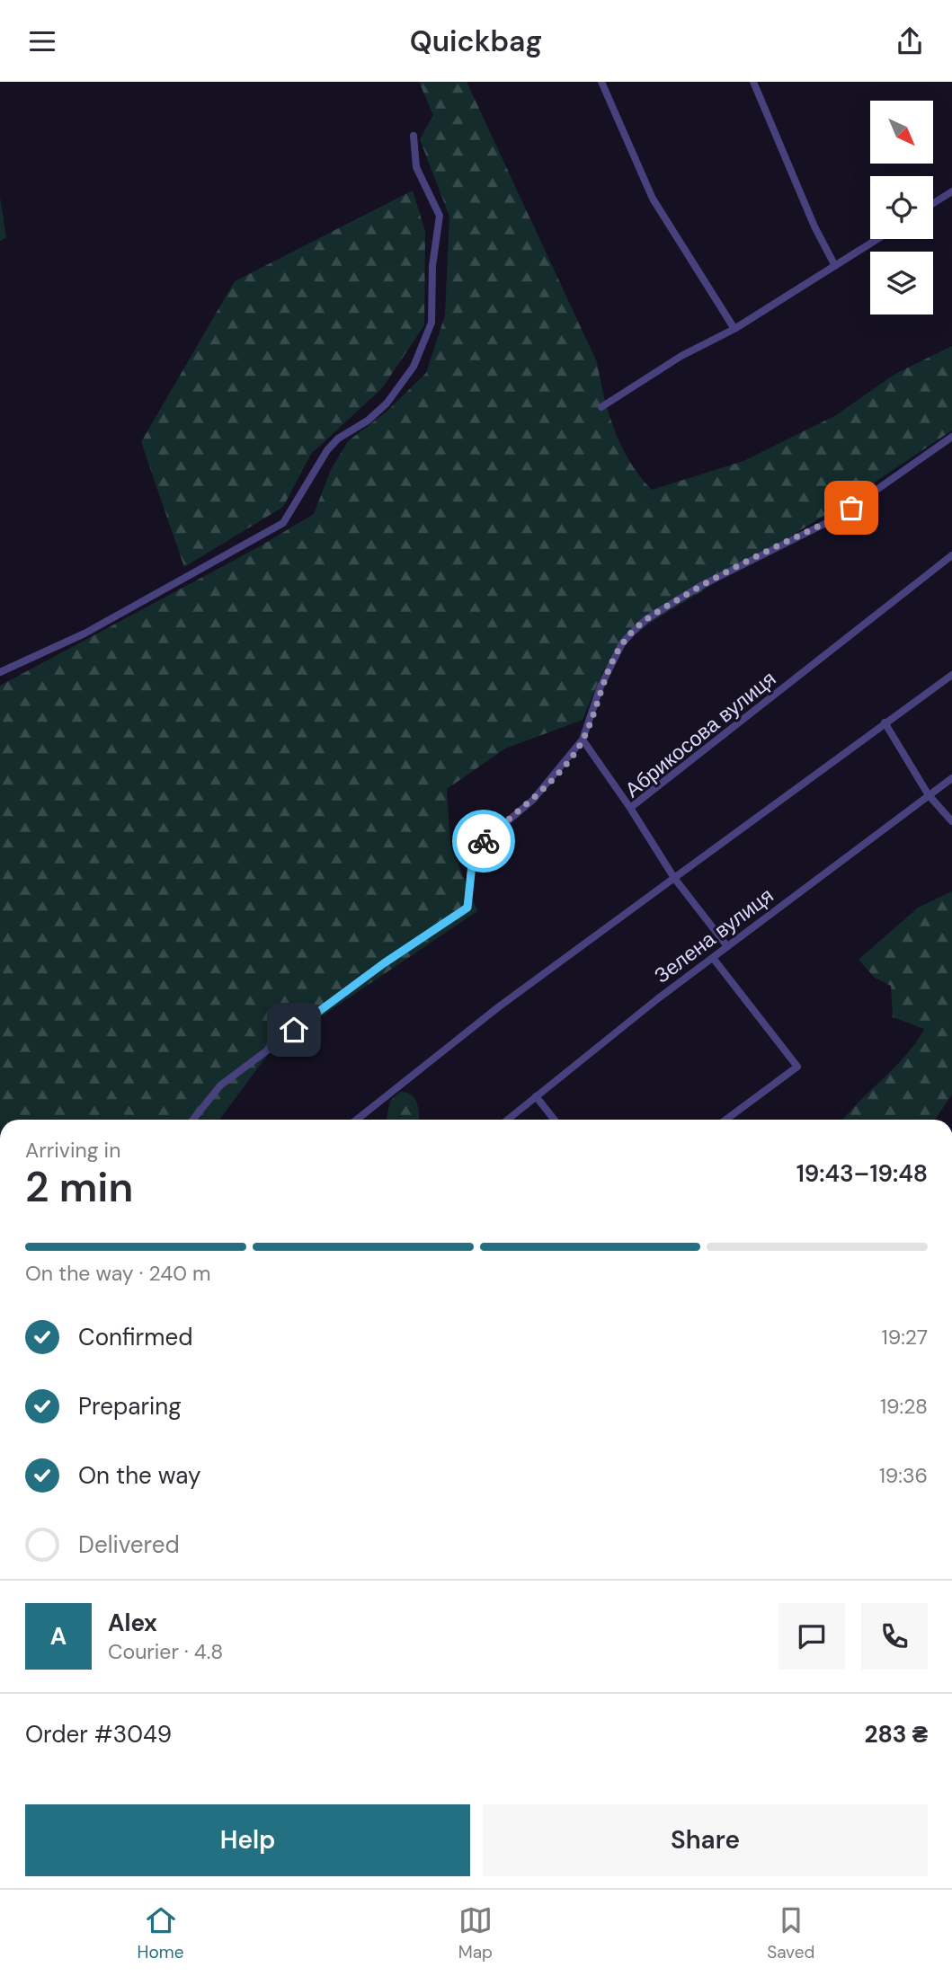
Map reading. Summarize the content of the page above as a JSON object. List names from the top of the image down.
{
  "streets": {
    "street": ["Абрикосова вулиця", "Зелена вулиця"]
  },
  "crossings": [
    ["Абрикосова вулиця", "Зелена вулиця"]
  ],
  "north": "bottom right",
  "page": {
    "header": "Quickbag",
    "heading": ["2 min", "Arriving in", "19:43–19:48"],
    "panel": [
      "Alex",
      "Courier · 4.8",
      "Order #3049",
      "283 ₴"
    ],
    "bar": "On the way · 240 m",
    "list": [
      ["Confirmed", "19:27"],
      ["Preparing", "19:28"],
      ["On the way", "19:36"],
      "Delivered"
    ],
    "round": "A",
    "buttons": ["Help", "Share"],
    "tabs": ["Home", "Map", "Saved"]
  }
}
